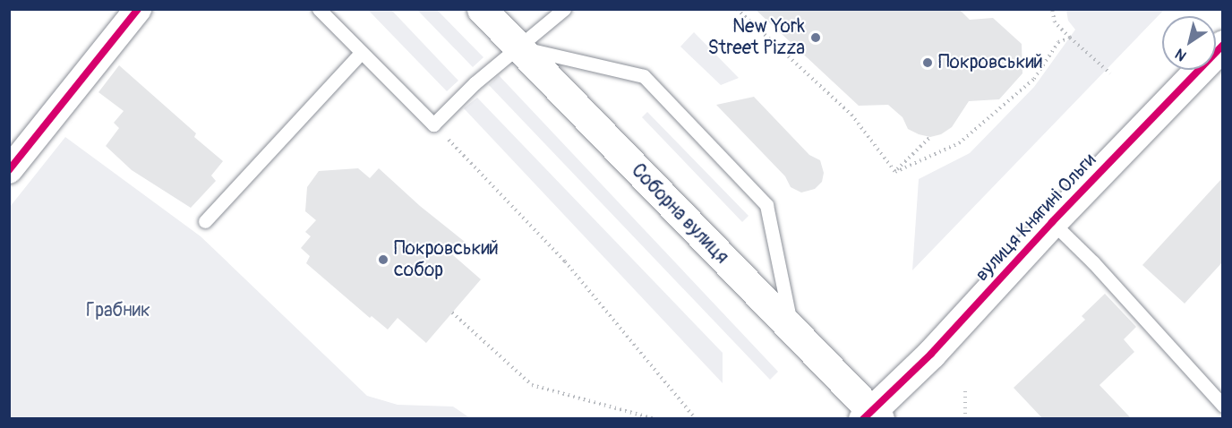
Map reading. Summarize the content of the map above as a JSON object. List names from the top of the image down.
{
  "streets": {
    "main road": ["Соборна вулиця", "вулиця Княгині Ольги"]
  },
  "crossings": [
    ["Соборна вулиця", "вулиця Княгині Ольги"]
  ],
  "parks": ["Грабник"],
  "places": ["New York Street Pizza", "Покровський", "Покровський собор"],
  "north": "bottom left"
}
